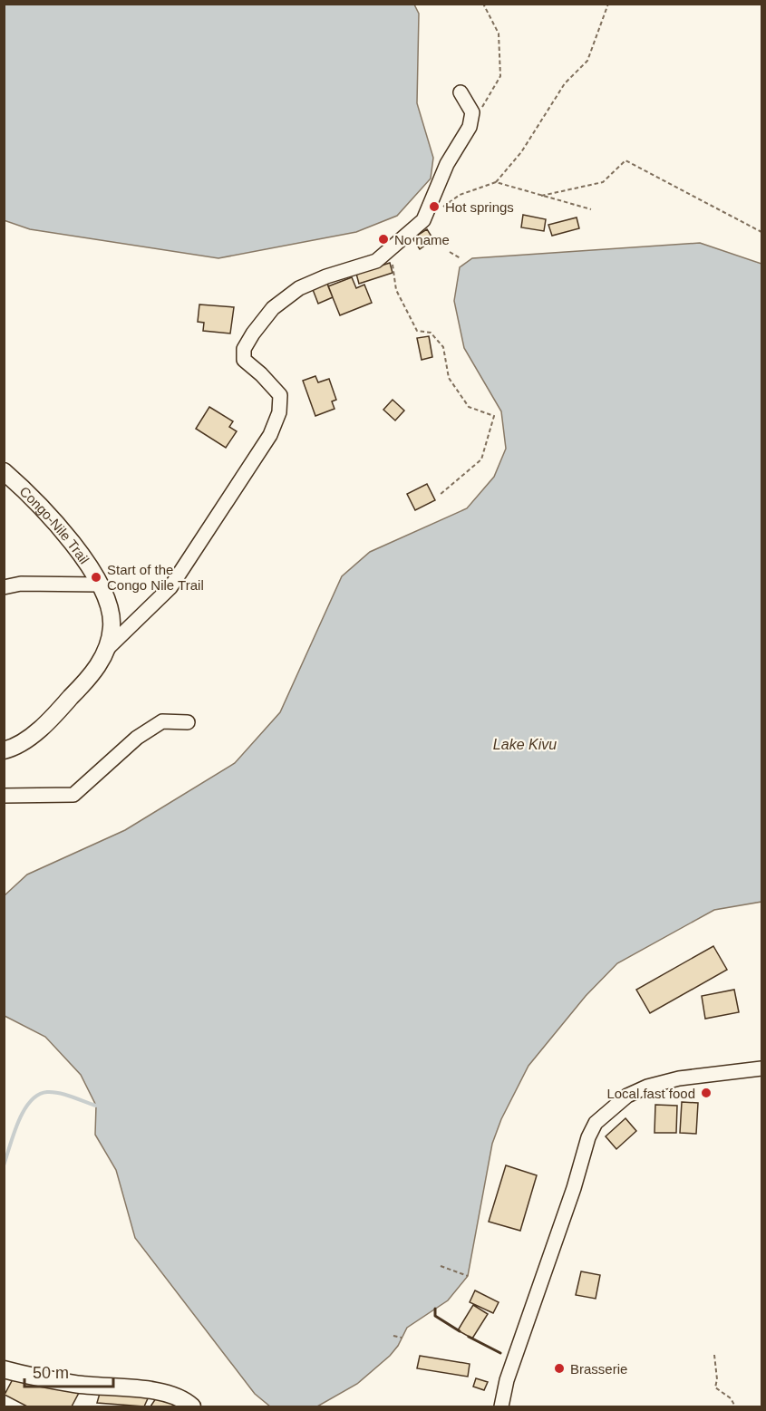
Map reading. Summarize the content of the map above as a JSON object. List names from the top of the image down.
{
  "streets": {
    "main road": ["Congo-Nile Trail"]
  },
  "water": ["Lake Kivu"],
  "places": [
    "Hot springs",
    "No name",
    "Start of the Congo Nile Trail",
    "Local fast food",
    "Brasserie"
  ],
  "scale_bar": "50 m"
}
